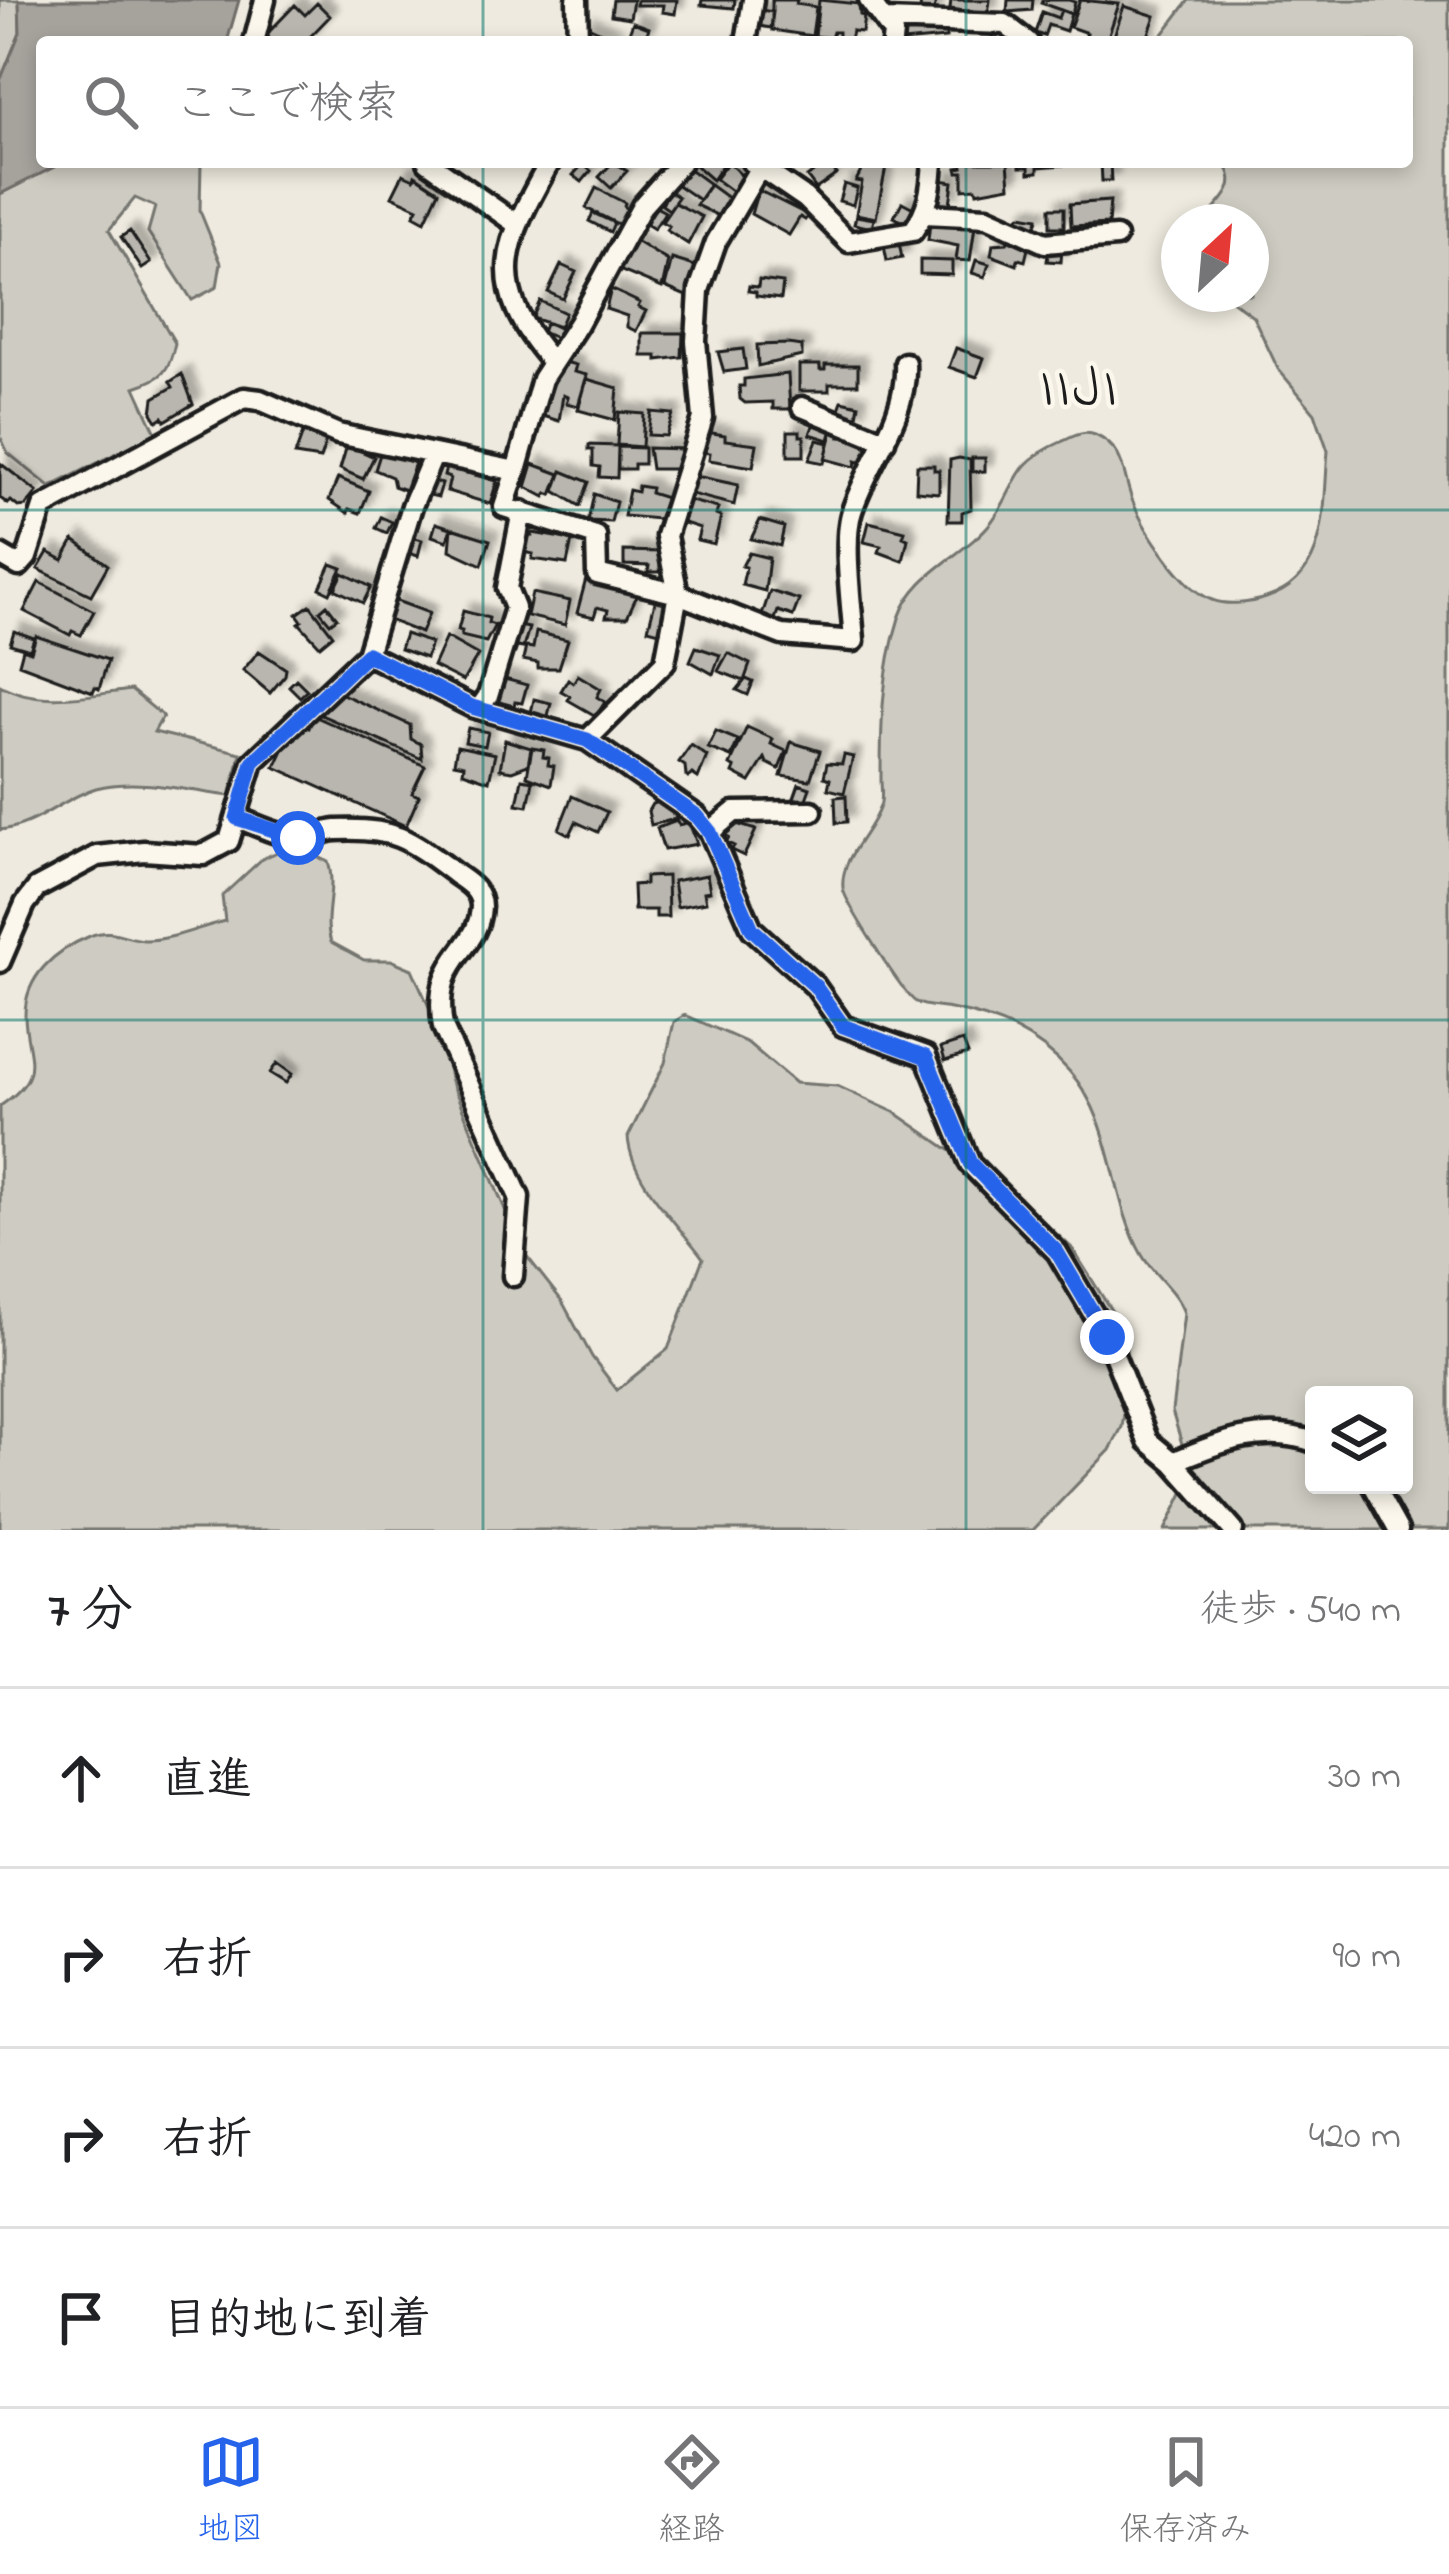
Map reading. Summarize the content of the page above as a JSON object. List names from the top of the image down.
{
  "districts": ["IIJI"],
  "north": "top right",
  "page": {
    "search": "ここで検索",
    "heading": ["7 分", "徒歩 · 540 m"],
    "list": [
      ["直進", "30 m"],
      ["右折", "90 m"],
      ["右折", "420 m"],
      "目的地に到着"
    ],
    "nav": ["地図", "経路", "保存済み"]
  }
}
